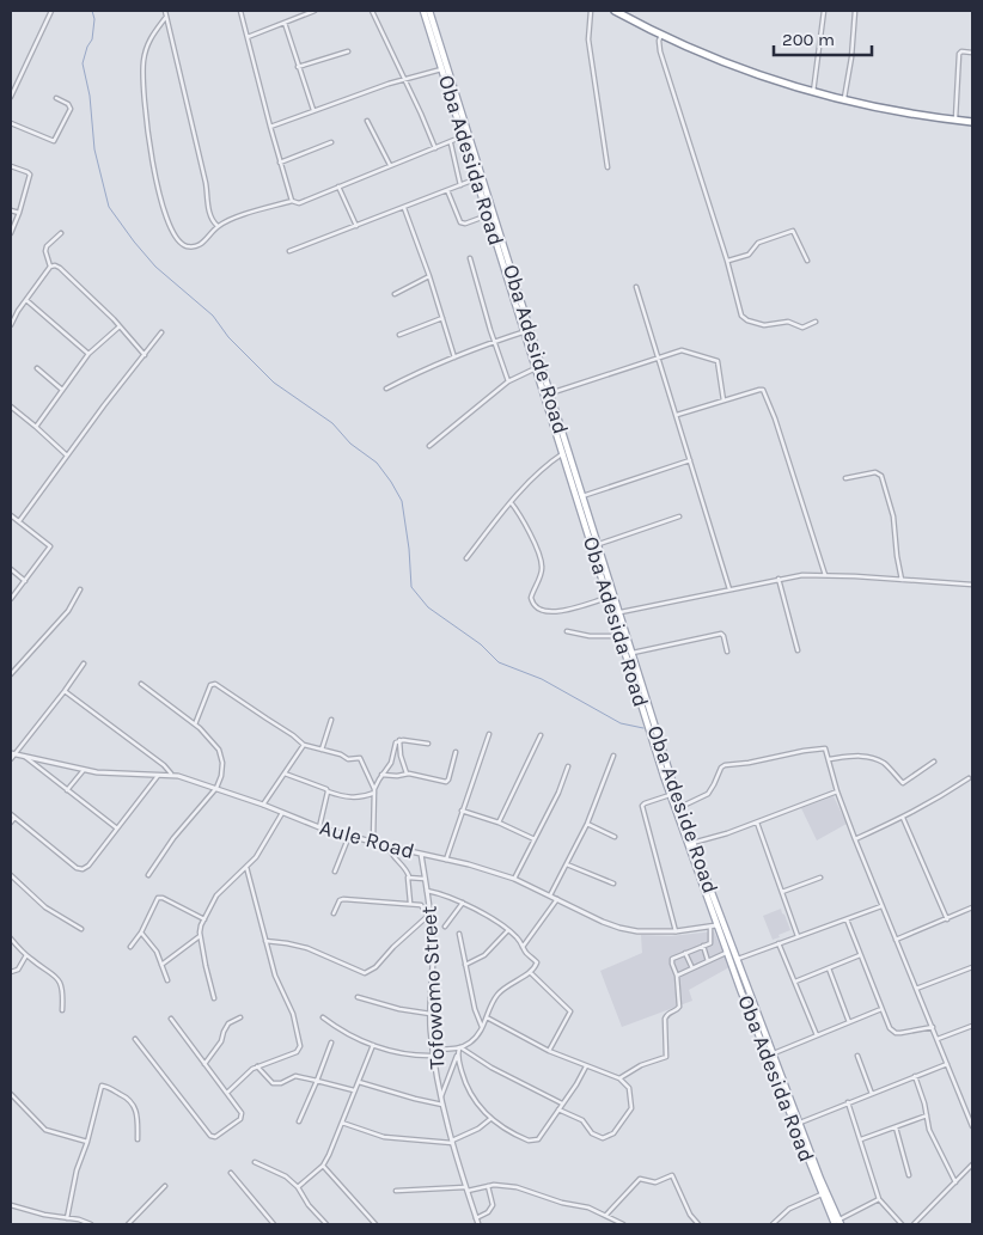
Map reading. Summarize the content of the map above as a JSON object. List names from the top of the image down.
{
  "streets": {
    "main road": ["Oba Adesida Road", "Oba Adeside Road"],
    "street": ["Aule Road", "Tofowomo Street"]
  },
  "crossings": [
    ["Oba Adesida Road", "Oba Adeside Road"],
    ["Oba Adesida Road", "Aule Road"],
    ["Aule Road", "Tofowomo Street"]
  ],
  "scale_bar": "200 m"
}
